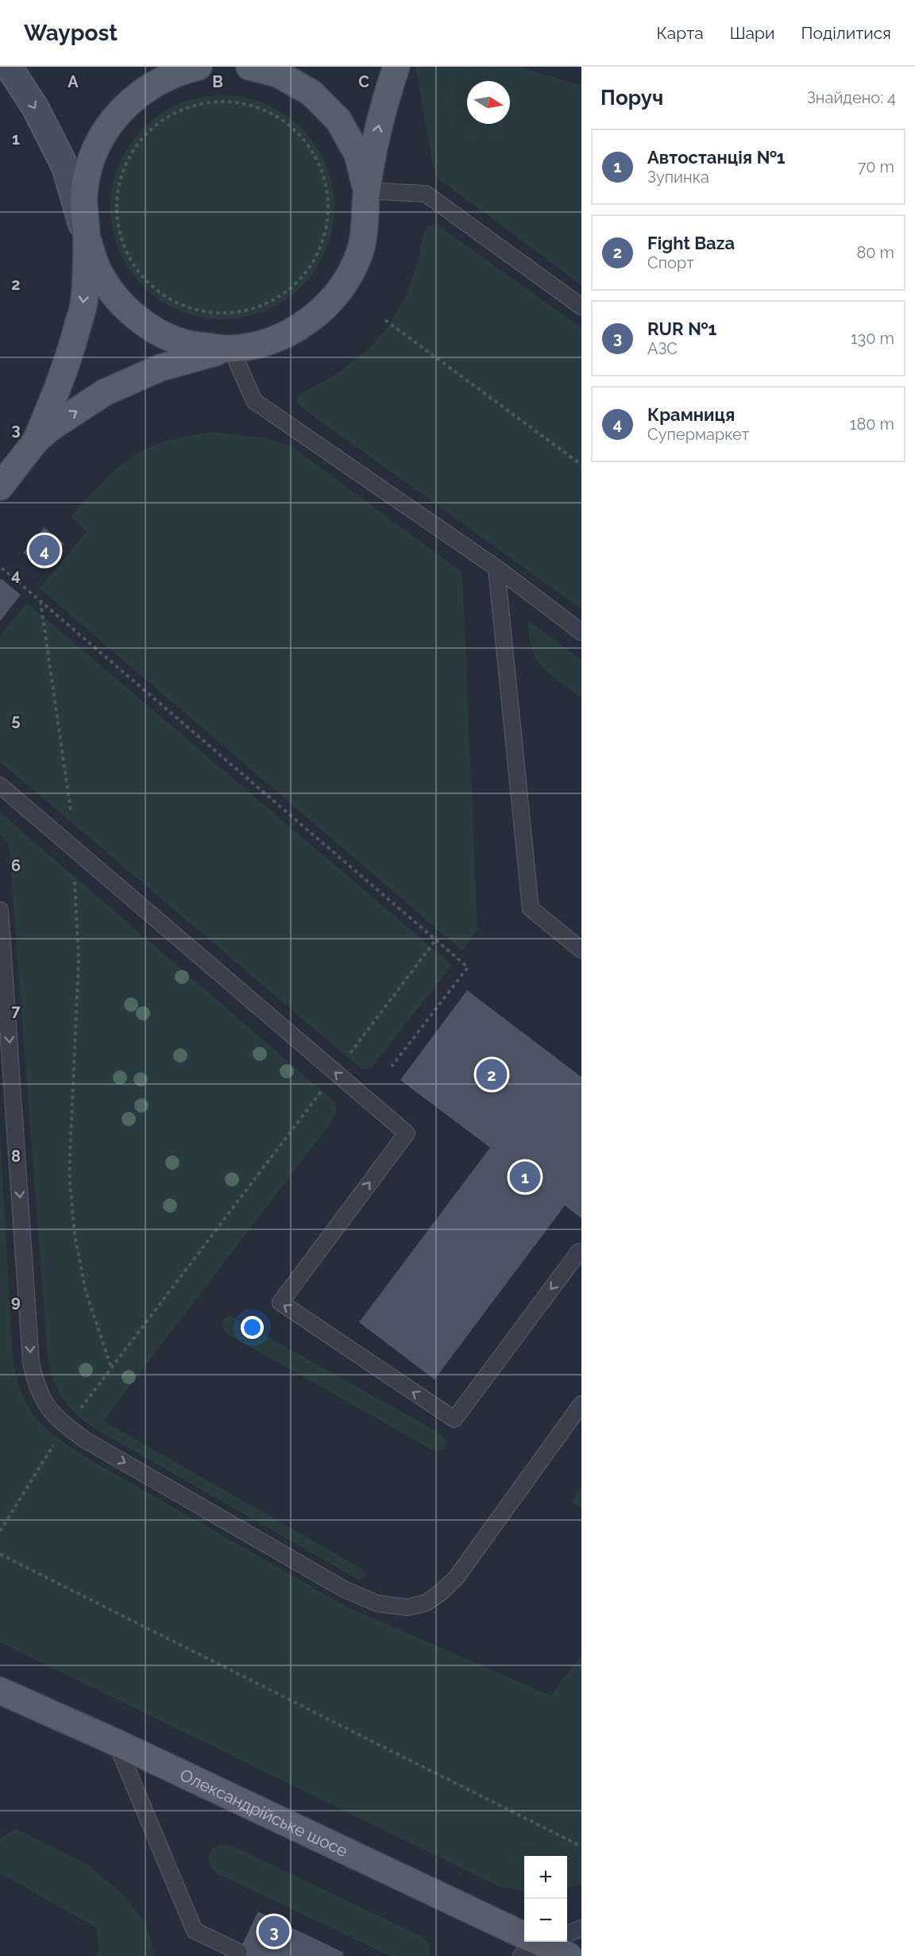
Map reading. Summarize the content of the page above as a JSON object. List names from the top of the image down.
{
  "streets": {
    "main road": ["Олександрійське шосе"]
  },
  "north": "right",
  "page": {
    "header": "Waypost",
    "nav": ["Карта", "Шари", "Поділитися"],
    "heading": ["Поруч", "Знайдено: 4"],
    "list": [
      {
        "mark": "1",
        "name": "Автостанція №1",
        "note": "Зупинка",
        "value": "70 m"
      },
      {
        "mark": "2",
        "name": "Fight Baza",
        "note": "Спорт",
        "value": "80 m"
      },
      {
        "mark": "3",
        "name": "RUR №1",
        "note": "АЗС",
        "value": "130 m"
      },
      {
        "mark": "4",
        "name": "Крамниця",
        "note": "Супермаркет",
        "value": "180 m"
      }
    ],
    "pins": [
      "4",
      "2",
      "1",
      "3"
    ],
    "map_buttons": ["+", "−"]
  },
  "grid": {
    "columns": ["A", "B", "C"],
    "rows": [
      "1",
      "2",
      "3",
      "4",
      "5",
      "6",
      "7",
      "8",
      "9"
    ]
  }
}
